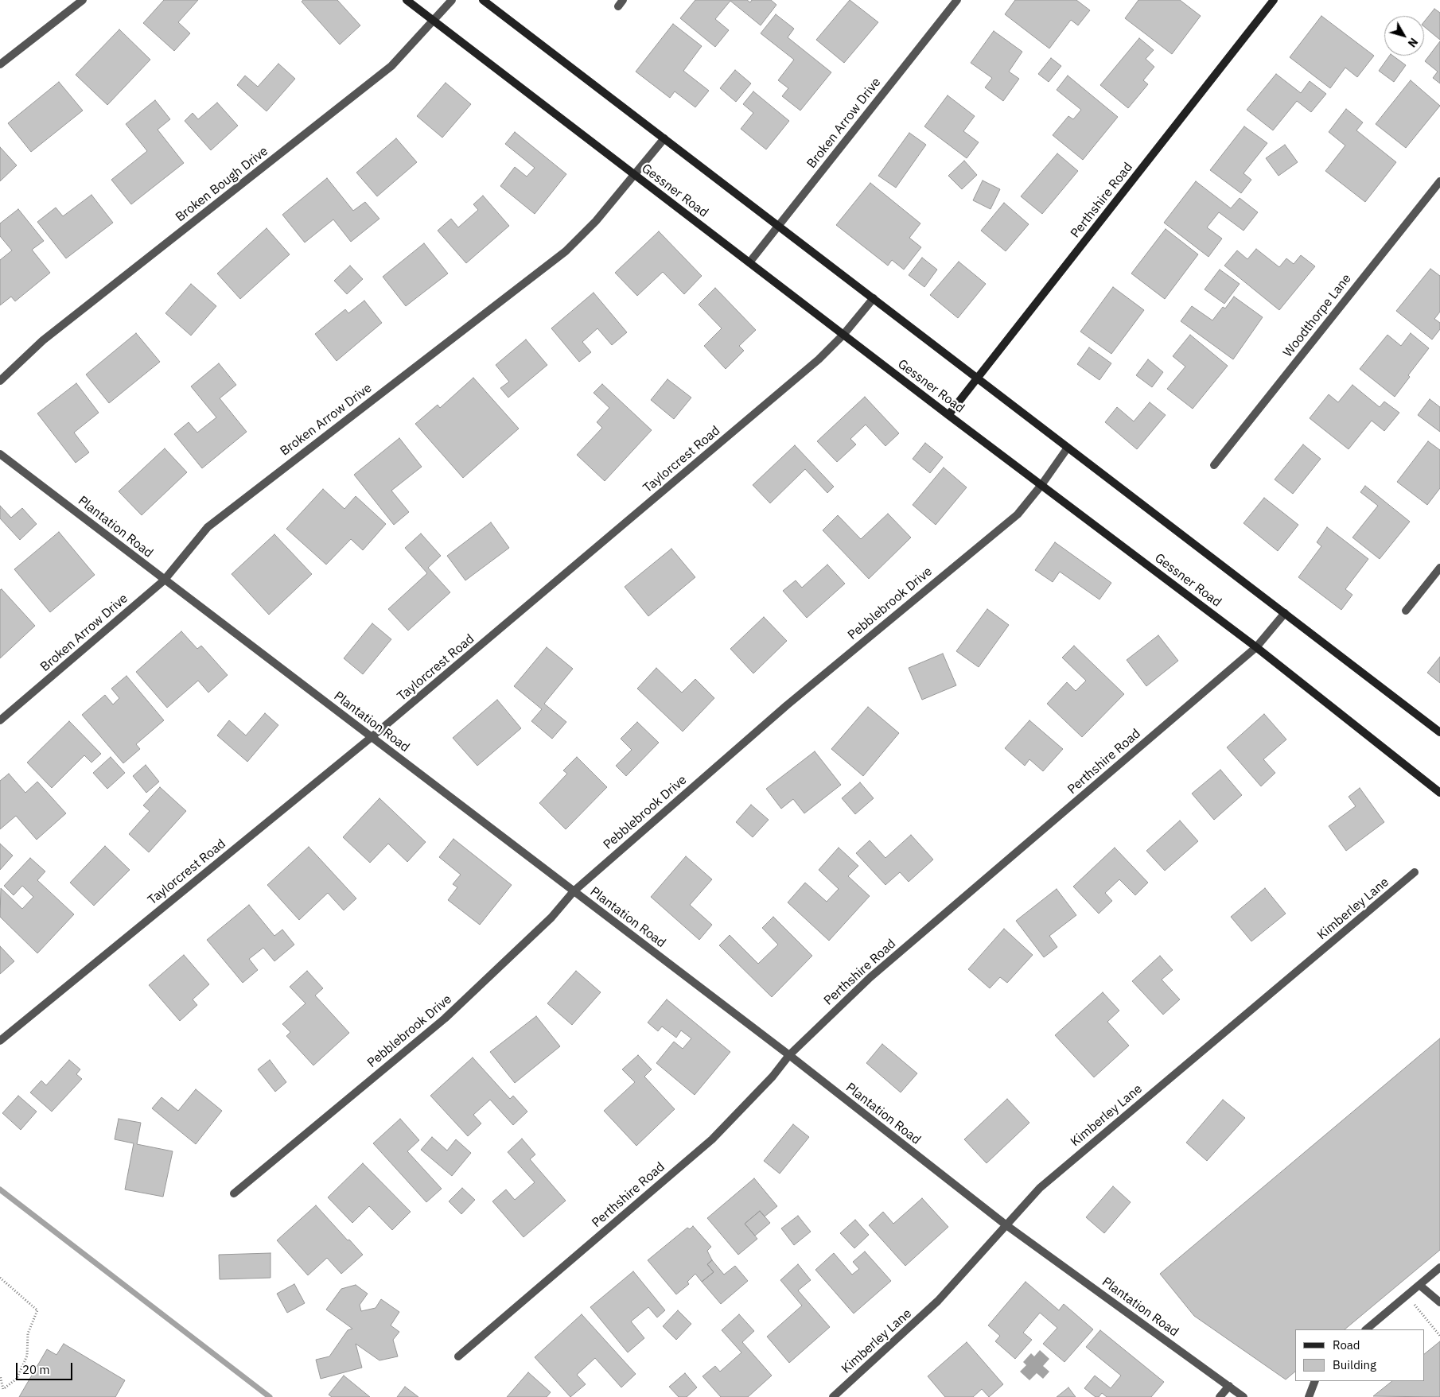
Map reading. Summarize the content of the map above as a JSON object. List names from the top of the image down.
{
  "streets": {
    "main road": ["Gessner Road", "Perthshire Road"],
    "street": [
      "Broken Arrow Drive",
      "Broken Bough Drive",
      "Woodthorpe Lane",
      "Taylorcrest Road",
      "Plantation Road",
      "Pebblebrook Drive",
      "Kimberley Lane"
    ]
  },
  "crossings": [
    ["Broken Arrow Drive", "Gessner Road"],
    ["Broken Arrow Drive", "Plantation Road"],
    ["Broken Bough Drive", "Gessner Road"],
    ["Gessner Road", "Perthshire Road"],
    ["Gessner Road", "Taylorcrest Road"],
    ["Gessner Road", "Pebblebrook Drive"],
    ["Perthshire Road", "Plantation Road"],
    ["Taylorcrest Road", "Plantation Road"],
    ["Plantation Road", "Pebblebrook Drive"],
    ["Plantation Road", "Kimberley Lane"]
  ],
  "legend": ["Road", "Building"],
  "scale_bar": "20 m",
  "north": "bottom right"
}
